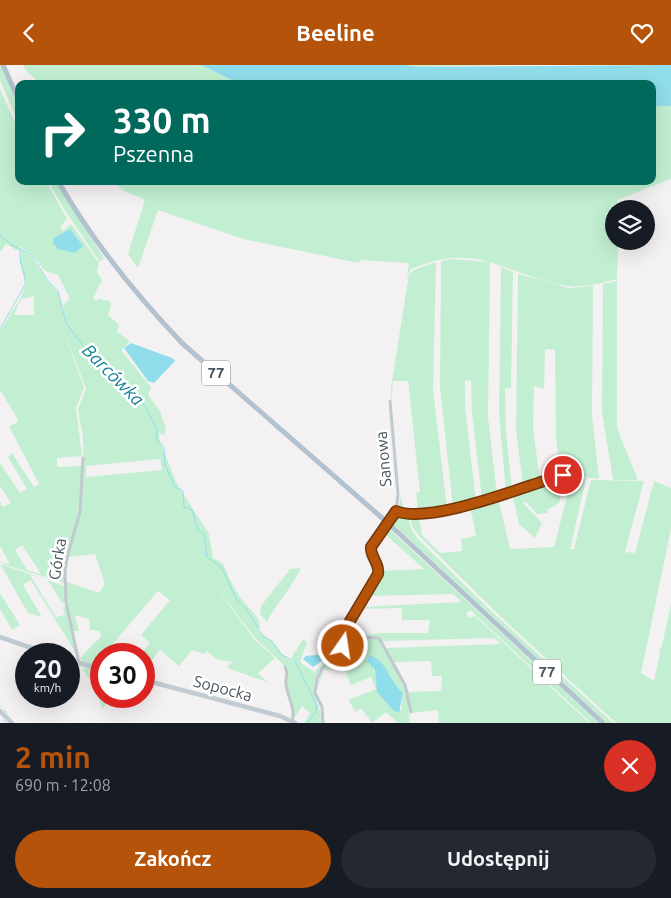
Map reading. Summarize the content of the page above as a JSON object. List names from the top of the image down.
{
  "streets": {
    "main road": ["77"],
    "street": ["Sanowa", "Górka", "Sopocka"]
  },
  "water": ["Barcówka"],
  "page": {
    "header": "Beeline",
    "turn": ["330 m", "Pszenna"],
    "speed": "20 km/h",
    "limit": "30",
    "heading": ["2 min", "690 m · 12:08"],
    "buttons": ["Zakończ", "Udostępnij"]
  }
}
